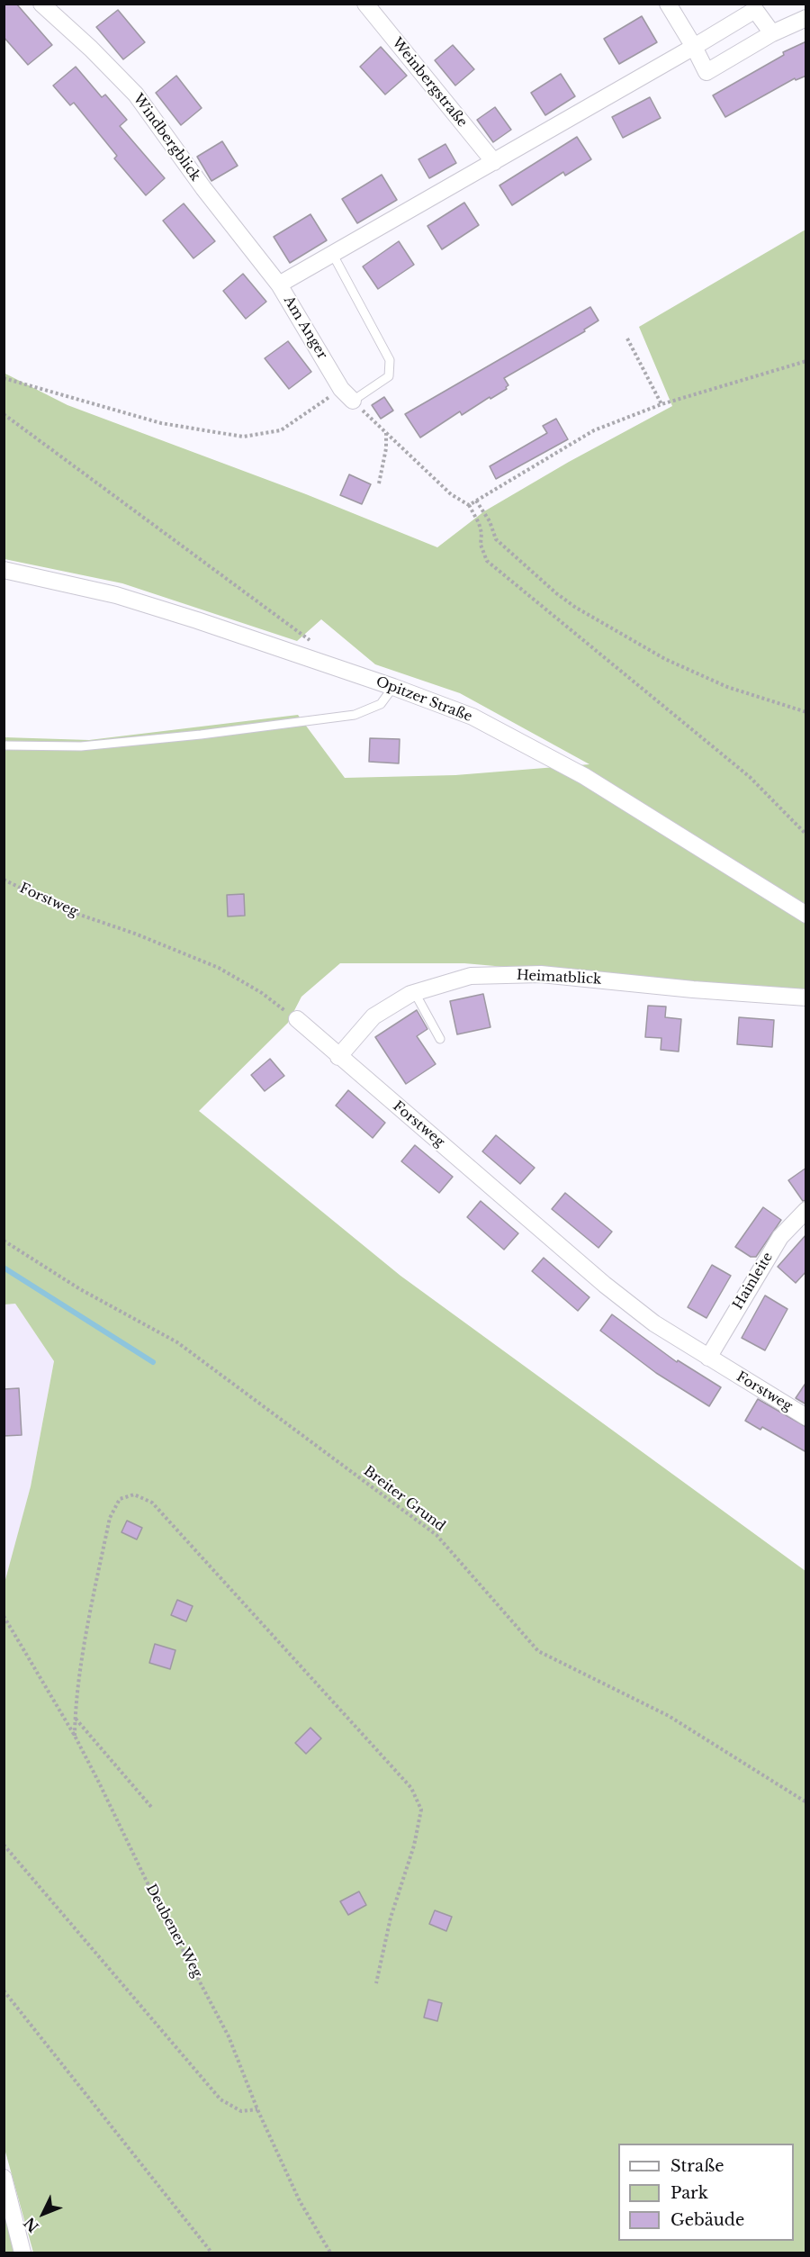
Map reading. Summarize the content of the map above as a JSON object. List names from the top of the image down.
{
  "streets": {
    "street": [
      "Weinbergstraße",
      "Windbergblick",
      "Am Anger",
      "Opitzer Straße",
      "Forstweg",
      "Heimatblick",
      "Hainleite"
    ],
    "path": ["Breiter Grund", "Deubener Weg"]
  },
  "crossings": [
    ["Weinbergstraße", "Am Anger"],
    ["Windbergblick", "Am Anger"],
    ["Forstweg", "Heimatblick"],
    ["Forstweg", "Hainleite"]
  ],
  "legend": ["Straße", "Park", "Gebäude"],
  "north": "bottom left"
}
